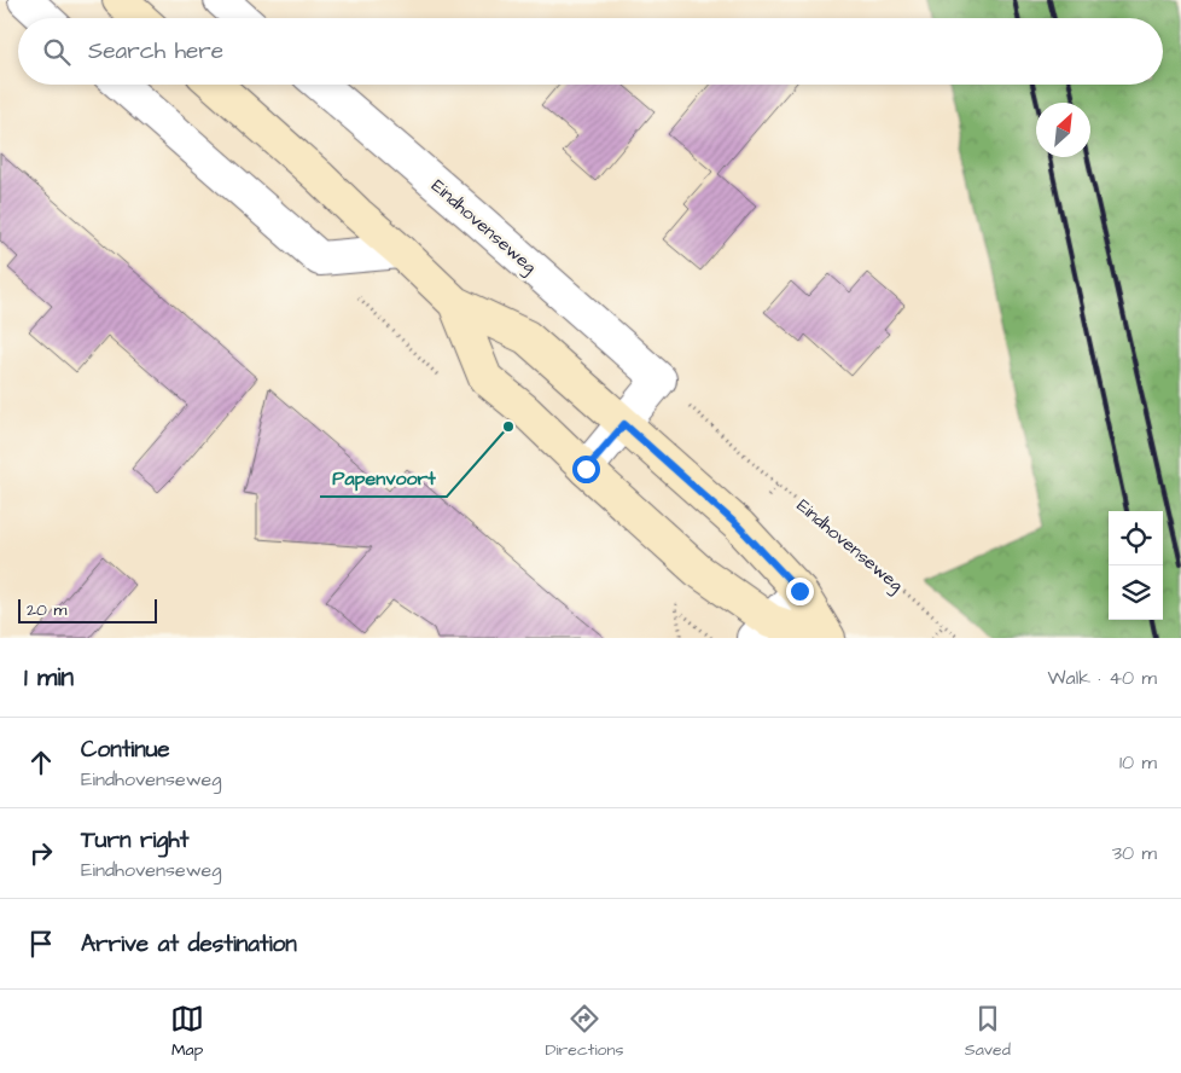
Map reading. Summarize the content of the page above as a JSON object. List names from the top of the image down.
{
  "streets": {
    "street": ["Eindhovenseweg"]
  },
  "places": ["Papenvoort"],
  "scale_bar": "20 m",
  "north": "top right",
  "page": {
    "search": "Search here",
    "scale": "20 m",
    "heading": ["1 min", "Walk · 40 m"],
    "list": [
      ["Continue", "Eindhovenseweg", "10 m"],
      ["Turn right", "Eindhovenseweg", "30 m"],
      "Arrive at destination"
    ],
    "nav": ["Map", "Directions", "Saved"]
  }
}
